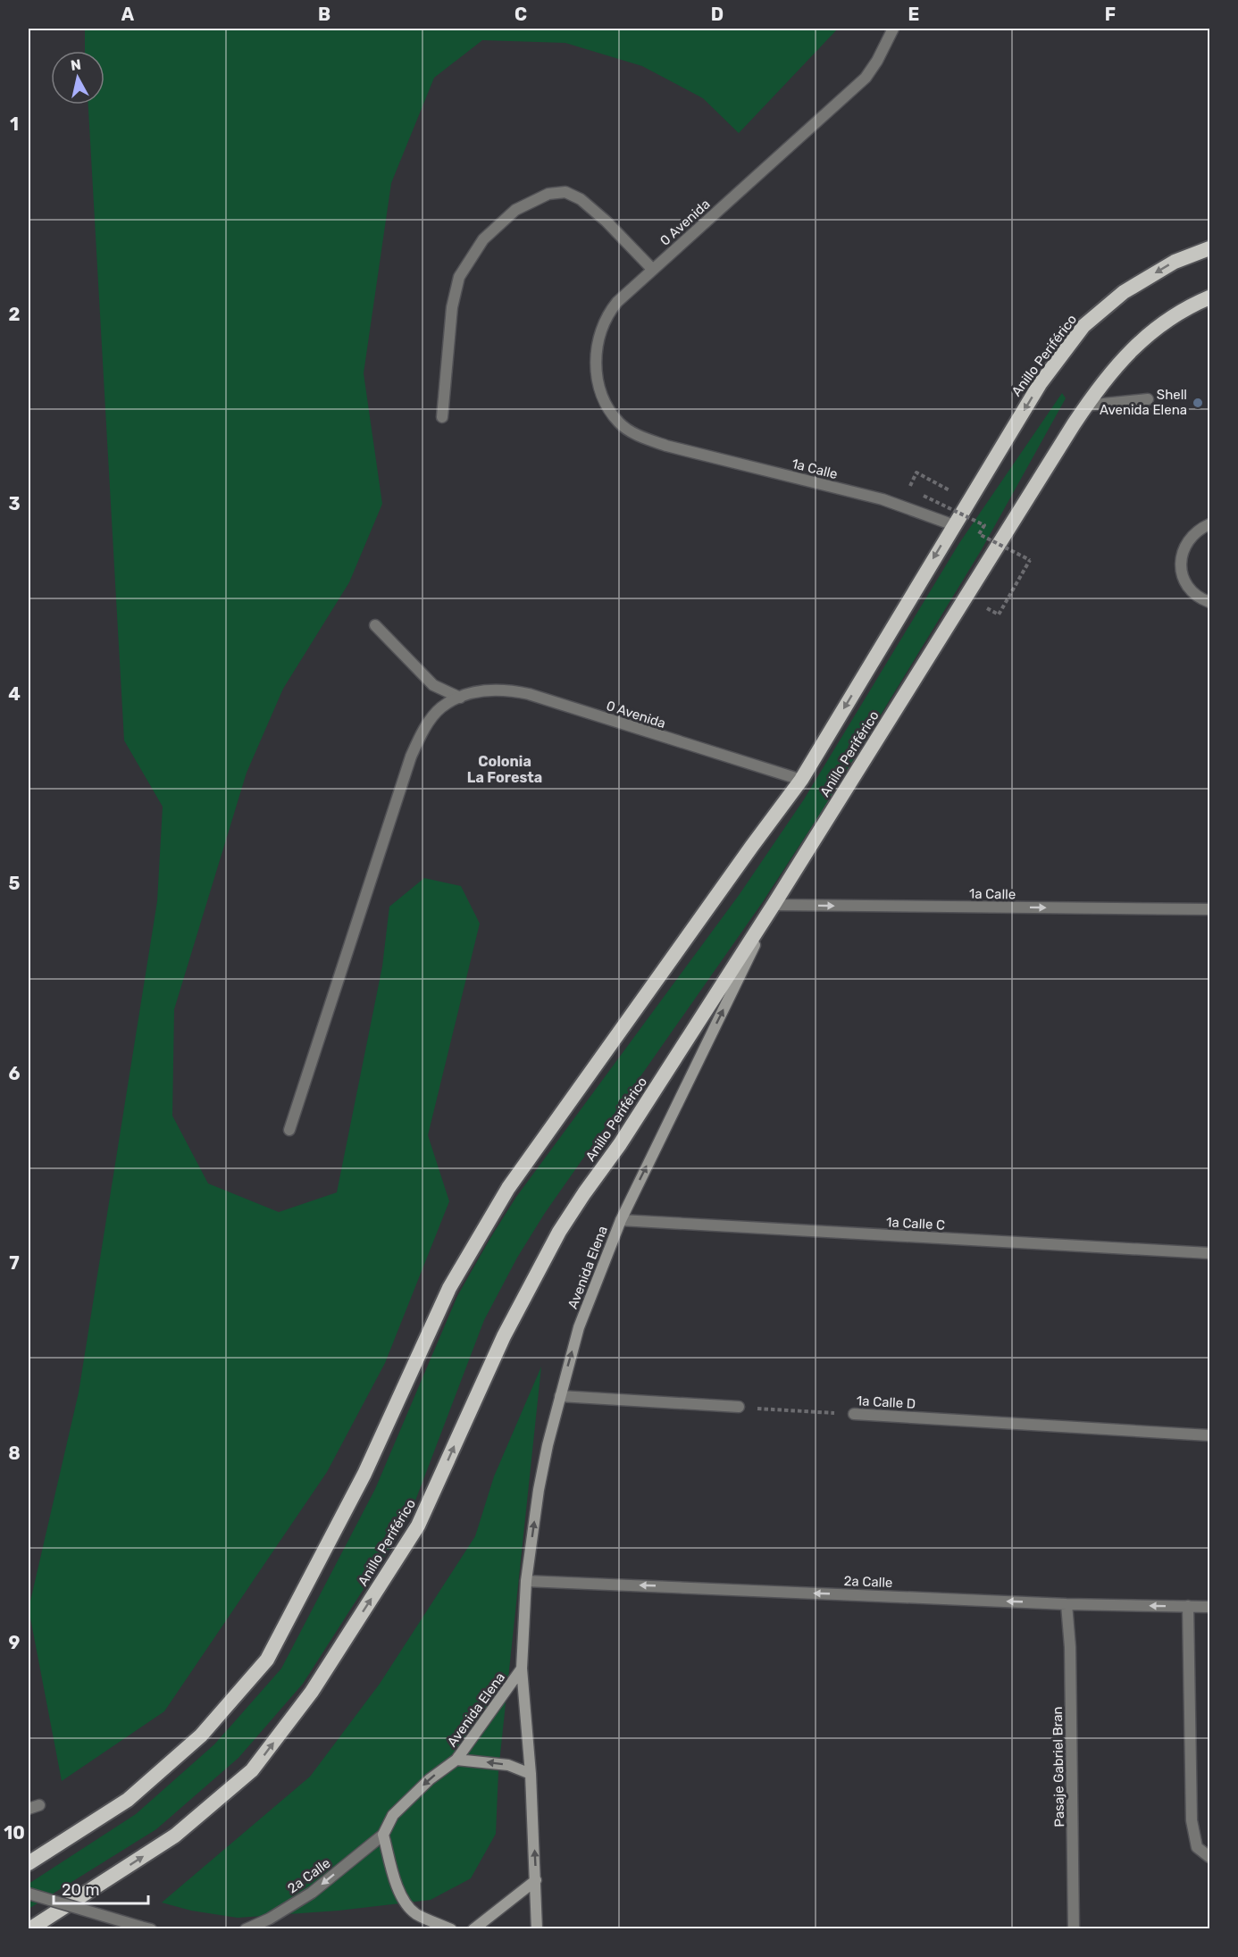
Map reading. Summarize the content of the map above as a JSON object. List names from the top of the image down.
{
  "streets": {
    "highway": ["Anillo Periférico"],
    "main road": ["Avenida Elena"],
    "street": [
      "0 Avenida",
      "1a Calle",
      "1a Calle C",
      "1a Calle D",
      "2a Calle",
      "Pasaje Gabriel Bran"
    ]
  },
  "crossings": [
    ["0 Avenida", "Anillo Periférico"],
    ["0 Avenida", "1a Calle"],
    ["Anillo Periférico", "1a Calle"],
    ["Anillo Periférico", "Avenida Elena"],
    ["1a Calle", "Avenida Elena"],
    ["1a Calle C", "Avenida Elena"],
    ["Avenida Elena", "2a Calle"],
    ["2a Calle", "Pasaje Gabriel Bran"]
  ],
  "one_way": ["1a Calle", "2a Calle"],
  "districts": ["Colonia La Foresta"],
  "places": ["Shell Avenida Elena"],
  "scale_bar": "20 m",
  "north": "top",
  "grid": {
    "columns": [
      "A",
      "B",
      "C",
      "D",
      "E",
      "F"
    ],
    "rows": [
      "1",
      "2",
      "3",
      "4",
      "5",
      "6",
      "7",
      "8",
      "9",
      "10"
    ]
  }
}
